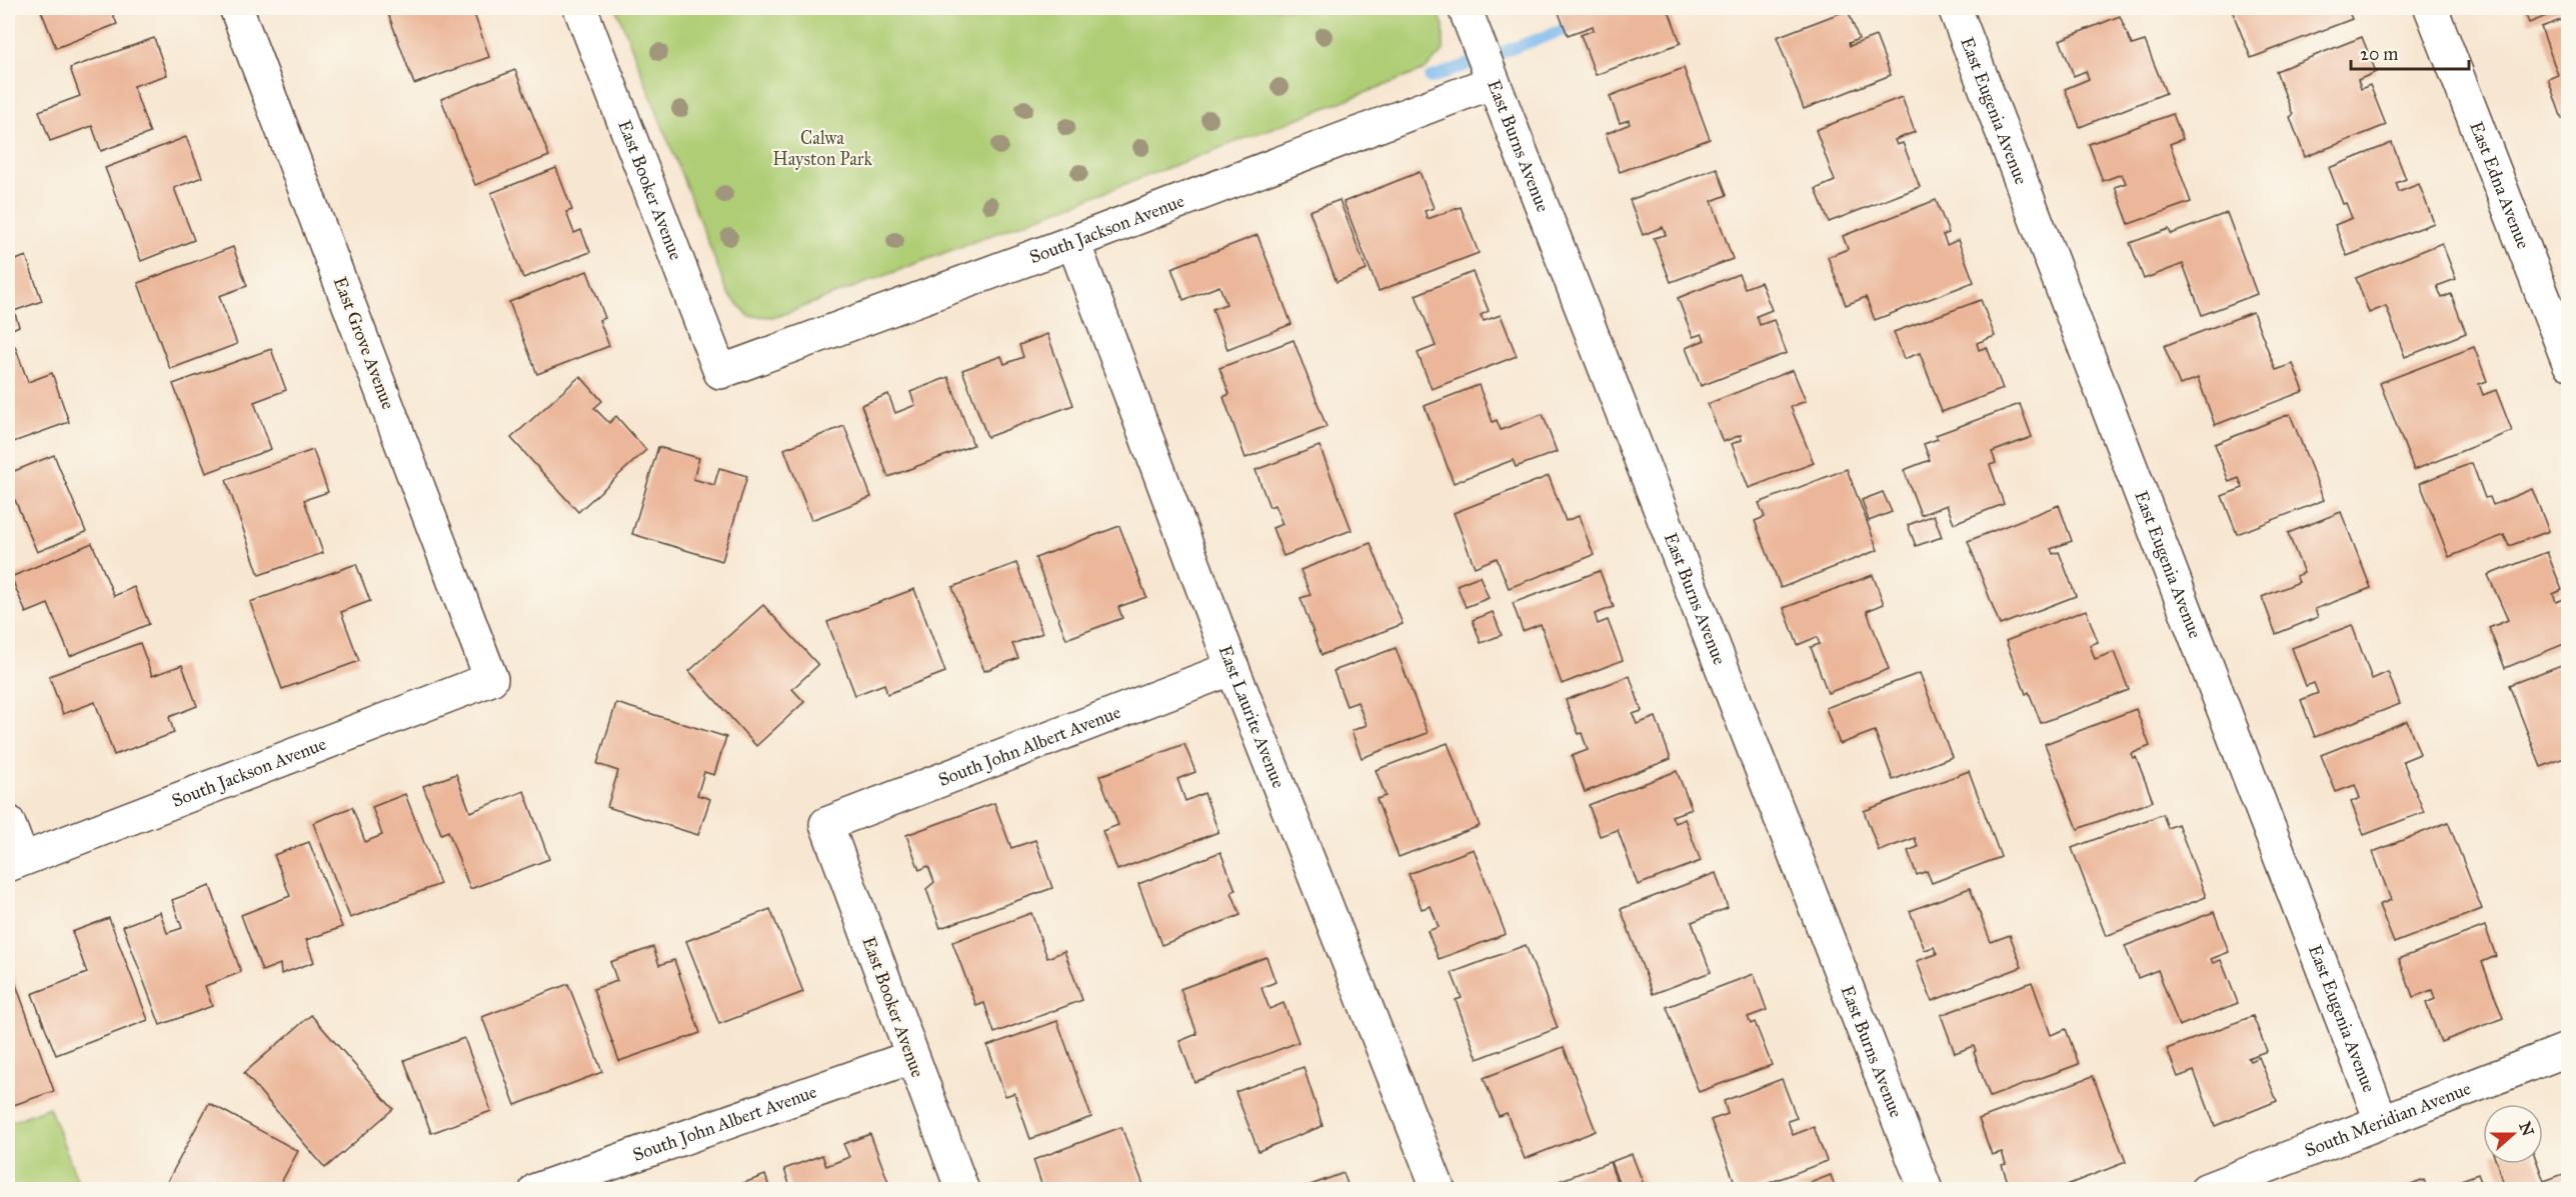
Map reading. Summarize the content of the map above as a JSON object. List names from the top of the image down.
{
  "streets": {
    "street": [
      "East Eugenia Avenue",
      "East Burns Avenue",
      "East Edna Avenue",
      "East Booker Avenue",
      "South Jackson Avenue",
      "East Grove Avenue",
      "East Laurite Avenue",
      "South John Albert Avenue",
      "South Meridian Avenue"
    ]
  },
  "crossings": [
    ["East Eugenia Avenue", "South Meridian Avenue"],
    ["East Burns Avenue", "South Jackson Avenue"],
    ["East Booker Avenue", "South Jackson Avenue"],
    ["East Booker Avenue", "South John Albert Avenue"],
    ["South Jackson Avenue", "East Grove Avenue"],
    ["South Jackson Avenue", "East Laurite Avenue"],
    ["East Laurite Avenue", "South John Albert Avenue"]
  ],
  "parks": ["Calwa Hayston Park"],
  "scale_bar": "20 m",
  "north": "right"
}
